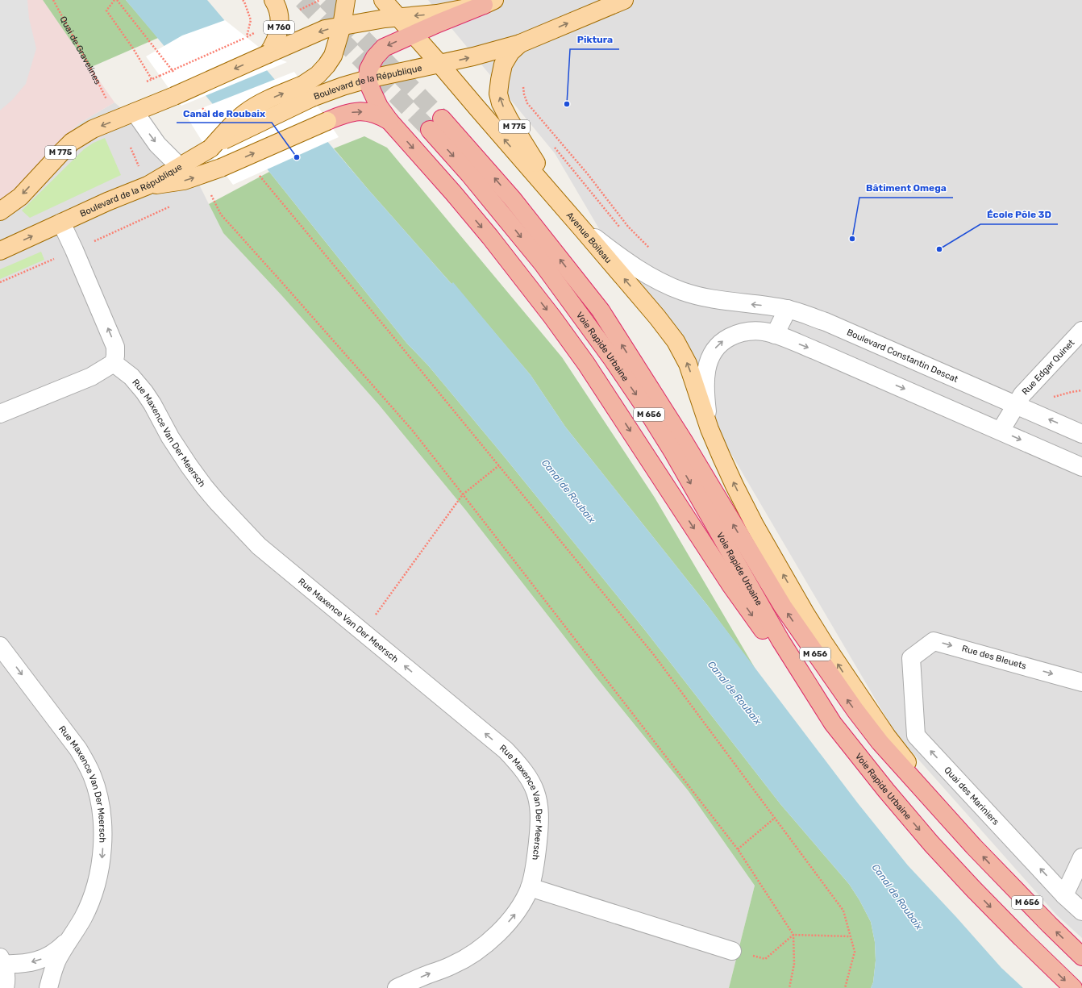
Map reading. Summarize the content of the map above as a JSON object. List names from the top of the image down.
{
  "streets": {
    "highway": ["Voie Rapide Urbaine", "M 656"],
    "main road": [
      "M 760",
      "Boulevard de la République",
      "M 775",
      "Avenue Boileau"
    ],
    "street": [
      "Boulevard Constantin Descat",
      "Rue Edgar Quinet",
      "Rue Maxence Van Der Meersch",
      "Rue des Bleuets",
      "Quai des Mariniers"
    ],
    "path": ["Quai de Gravelines"]
  },
  "crossings": [
    ["M 760", "M 775"],
    ["Boulevard de la République", "M 775"],
    ["Boulevard de la République", "Avenue Boileau"],
    ["M 775", "Avenue Boileau"],
    ["Avenue Boileau", "Voie Rapide Urbaine"],
    ["Avenue Boileau", "Boulevard Constantin Descat"],
    ["Boulevard Constantin Descat", "Rue Edgar Quinet"],
    ["Rue des Bleuets", "Quai des Mariniers"]
  ],
  "one_way": [
    "Avenue Boileau",
    "Boulevard Constantin Descat",
    "Rue des Bleuets",
    "Quai des Mariniers"
  ],
  "water": ["Canal de Roubaix"],
  "places": [
    "Piktura",
    "Canal de Roubaix",
    "Bâtiment Omega",
    "École Pôle 3D"
  ]
}
